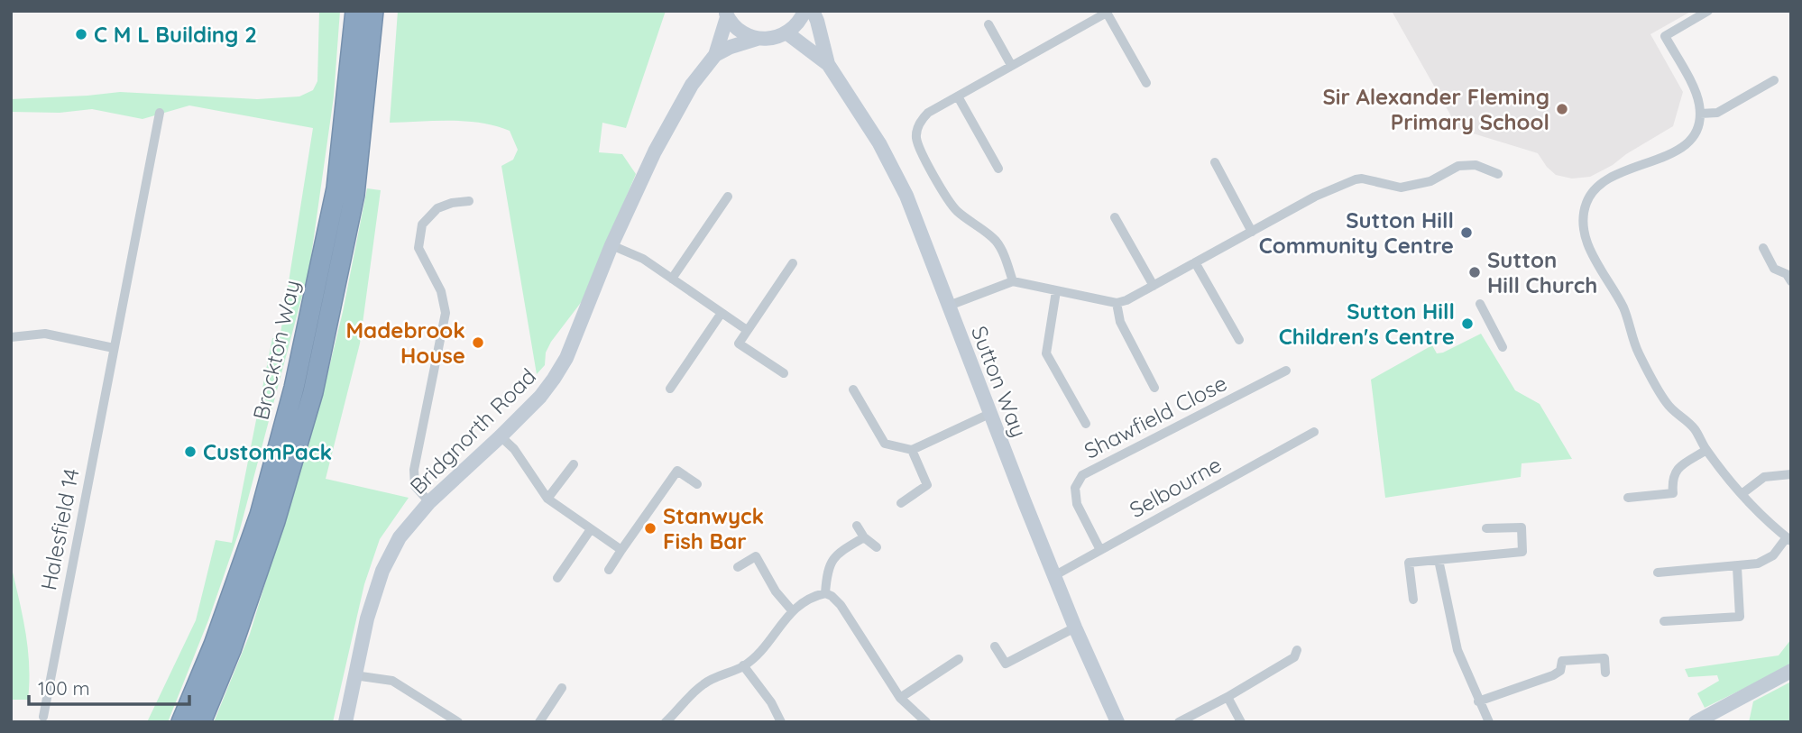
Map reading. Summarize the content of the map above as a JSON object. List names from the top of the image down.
{
  "streets": {
    "highway": ["Brockton Way"],
    "street": [
      "Sutton Way",
      "Shawfield Close",
      "Bridgnorth Road",
      "Selbourne",
      "Halesfield 14"
    ]
  },
  "crossings": [
    ["Sutton Way", "Selbourne"],
    ["Shawfield Close", "Selbourne"]
  ],
  "places": [
    "C M L Building 2",
    "Sir Alexander Fleming Primary School",
    "Sutton Hill Community Centre",
    "Sutton Hill Church",
    "Sutton Hill Children's Centre",
    "Madebrook House",
    "CustomPack",
    "Stanwyck Fish Bar"
  ],
  "scale_bar": "100 m"
}
